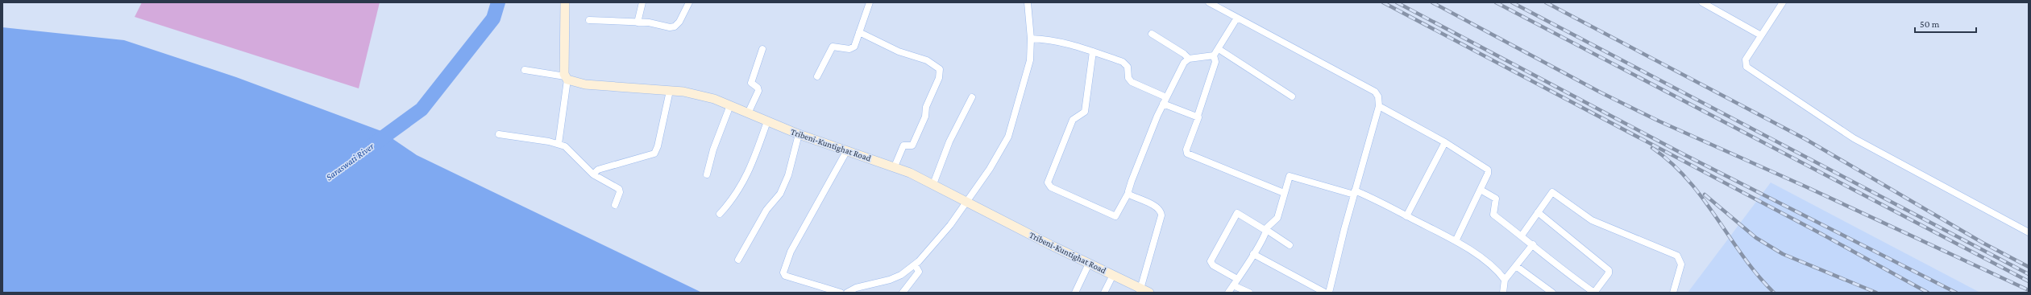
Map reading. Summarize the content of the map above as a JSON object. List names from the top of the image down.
{
  "streets": {
    "main road": ["Tribeni-Kuntighat Road"]
  },
  "water": ["Saraswati River"],
  "scale_bar": "50 m"
}
